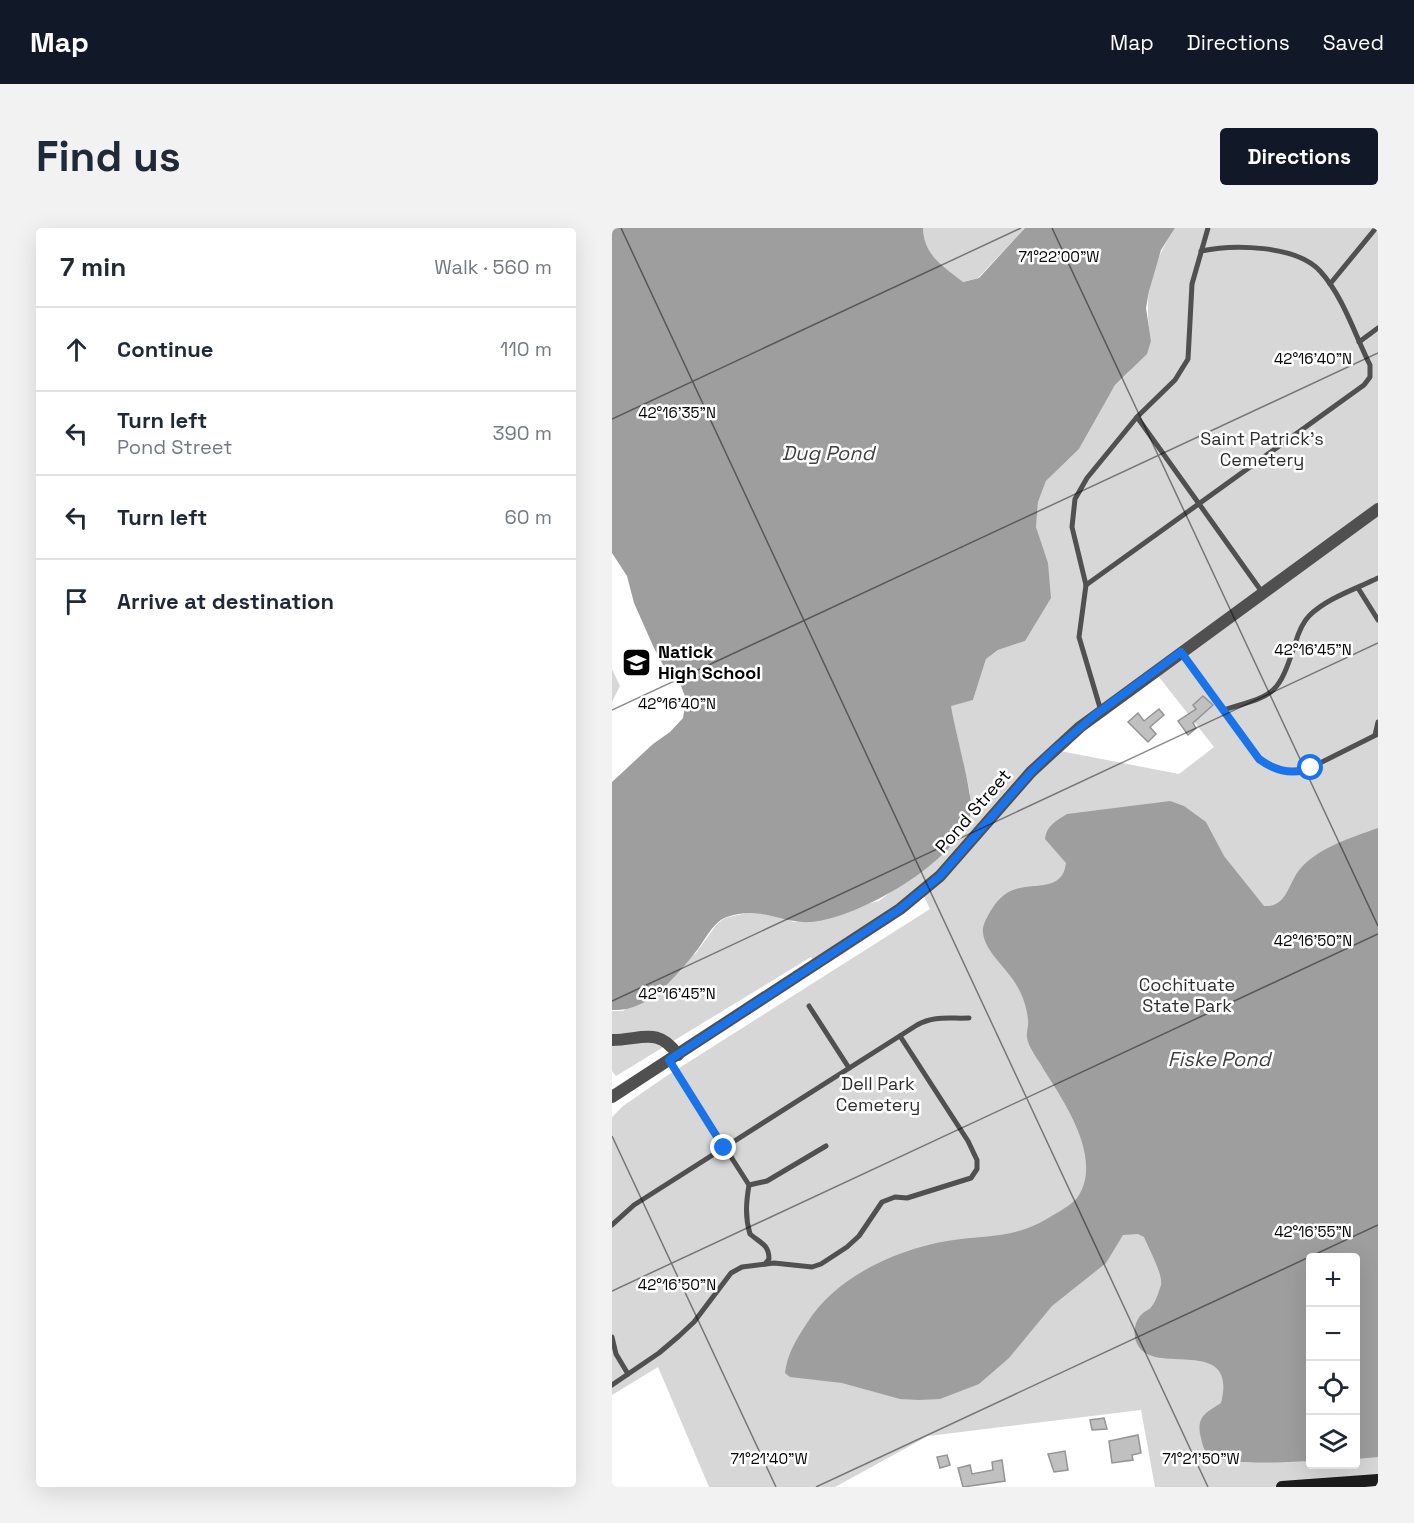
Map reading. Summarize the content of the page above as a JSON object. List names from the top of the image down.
{
  "streets": {
    "street": ["Pond Street"]
  },
  "water": ["Dug Pond", "Fiske Pond"],
  "parks": ["Saint Patrick's Cemetery", "Cochituate State Park", "Dell Park Cemetery"],
  "places": {
    "school or university": ["Natick High School"]
  },
  "page": {
    "header": "Map",
    "nav": ["Map", "Directions", "Saved"],
    "buttons": "Directions",
    "title": "Find us",
    "heading": ["7 min", "Walk · 560 m"],
    "list": [
      ["Continue", "110 m"],
      ["Turn left", "Pond Street", "390 m"],
      ["Turn left", "60 m"],
      "Arrive at destination"
    ],
    "map_buttons": ["+", "−"]
  },
  "coordinates": [
    "71°22'00\"W",
    "42°16'40\"N",
    "42°16'35\"N",
    "42°16'45\"N",
    "42°16'50\"N",
    "42°16'55\"N",
    "71°21'40\"W",
    "71°21'50\"W"
  ]
}
